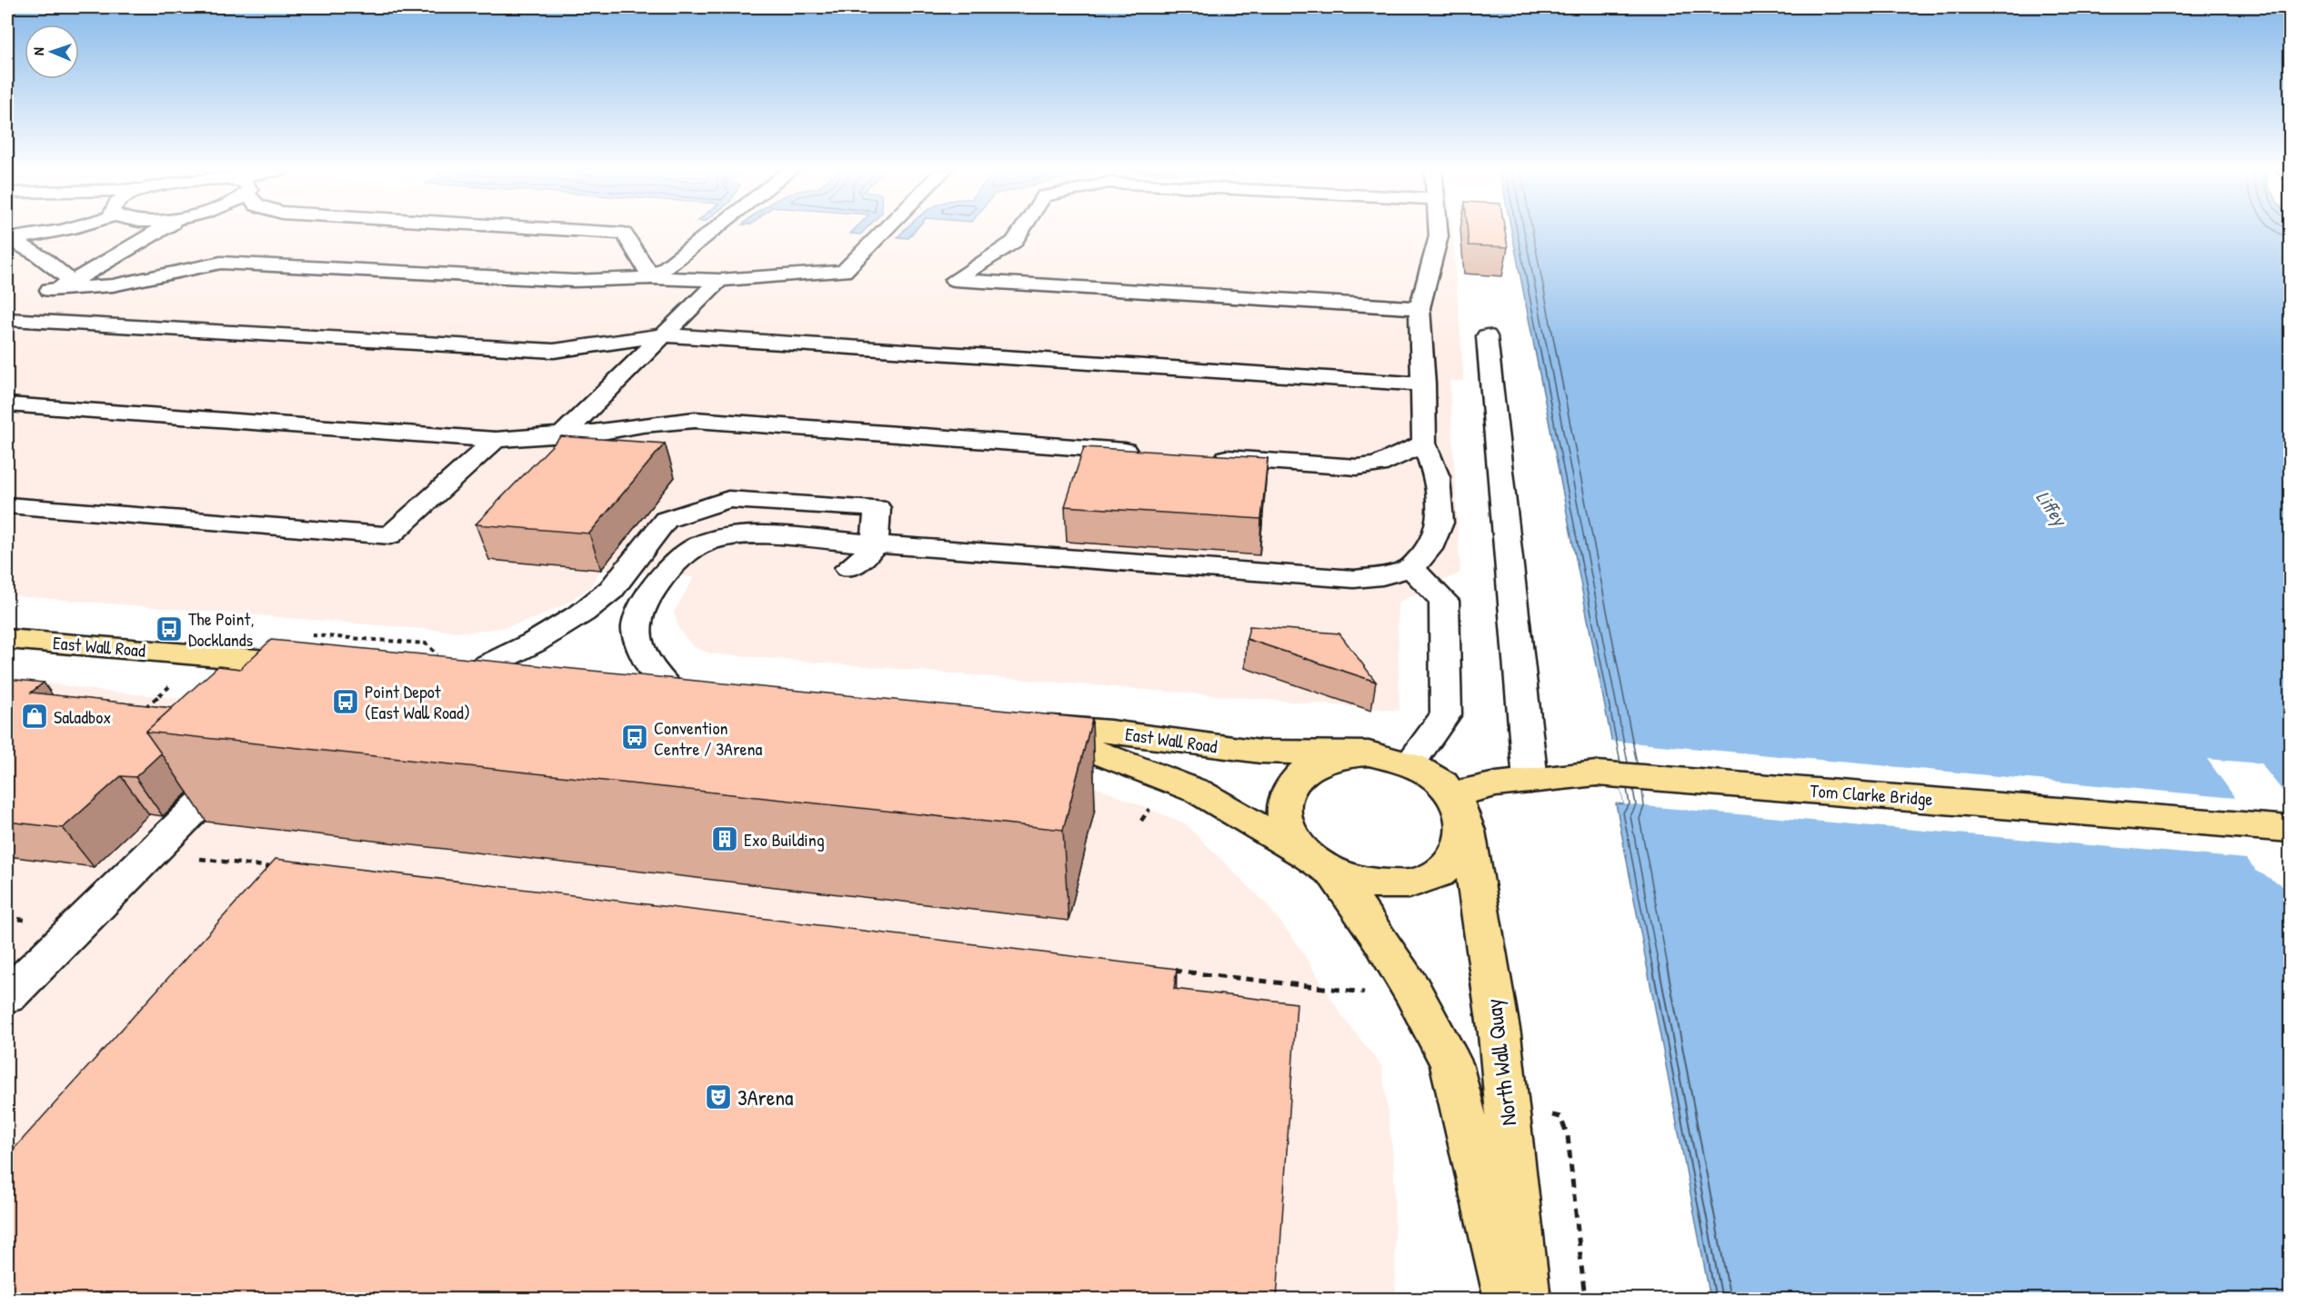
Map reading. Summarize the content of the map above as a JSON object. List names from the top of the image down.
{
  "streets": {
    "main road": ["East Wall Road", "Tom Clarke Bridge", "North Wall Quay"]
  },
  "crossings": [
    ["East Wall Road", "Tom Clarke Bridge"],
    ["East Wall Road", "North Wall Quay"],
    ["Tom Clarke Bridge", "North Wall Quay"]
  ],
  "water": ["Liffey"],
  "places": {
    "bus stop": ["The Point, Docklands", "Point Depot (East Wall Road)", "Convention Centre / 3Arena"],
    "shop": ["Saladbox"],
    "building": ["Exo Building"],
    "theatre": ["3Arena"]
  },
  "north": "left"
}
